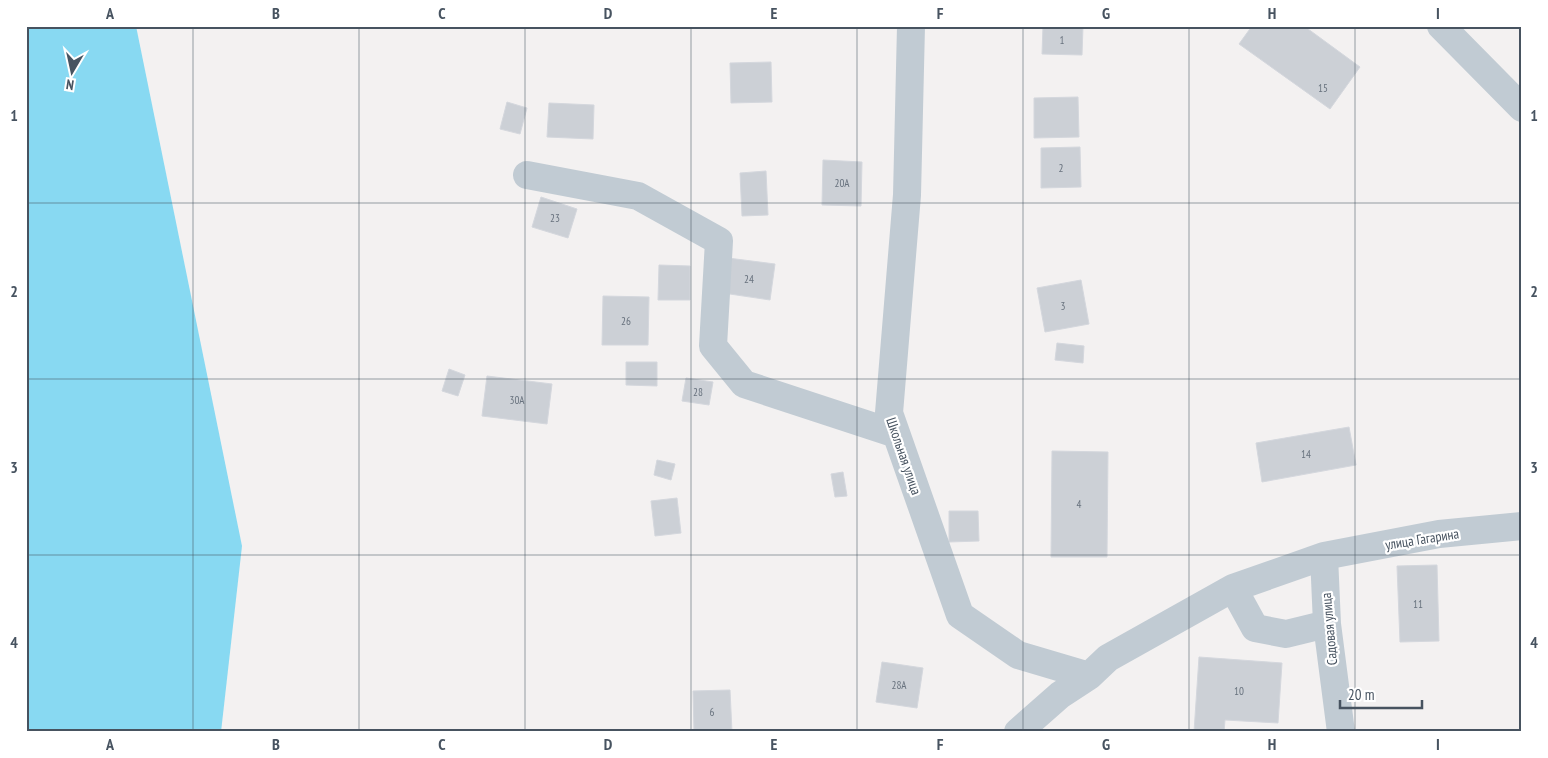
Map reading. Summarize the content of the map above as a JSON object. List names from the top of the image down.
{
  "streets": {
    "street": ["Школьная улица", "улица Гагарина", "Садовая улица"]
  },
  "crossings": [
    ["Школьная улица", "улица Гагарина"],
    ["улица Гагарина", "Садовая улица"]
  ],
  "house_numbers": [
    "1",
    "15",
    "2",
    "20А",
    "23",
    "24",
    "3",
    "26",
    "28",
    "30А",
    "14",
    "4",
    "11",
    "28А",
    "10",
    "6"
  ],
  "scale_bar": "20 m",
  "north": "bottom",
  "grid": {
    "columns": [
      "A",
      "B",
      "C",
      "D",
      "E",
      "F",
      "G",
      "H",
      "I"
    ],
    "rows": [
      "1",
      "2",
      "3",
      "4"
    ]
  }
}
